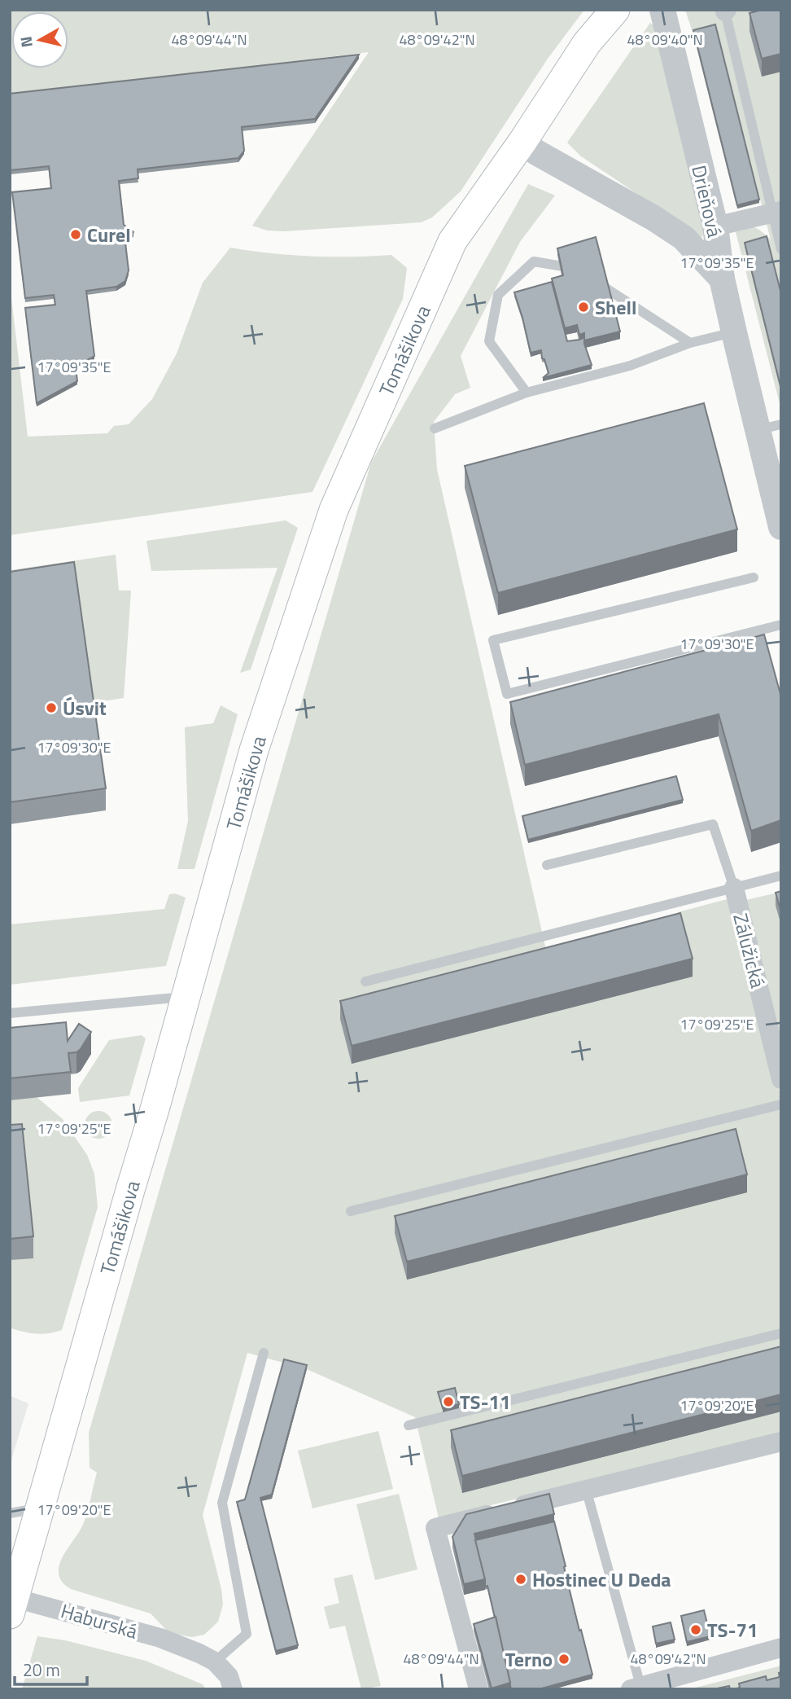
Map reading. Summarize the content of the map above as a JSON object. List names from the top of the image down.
{
  "streets": {
    "main road": ["Tomášikova"],
    "street": ["Drieňová", "Zálužická", "Haburská"]
  },
  "crossings": [
    ["Tomášikova", "Haburská"]
  ],
  "places": [
    "Curel",
    "Shell",
    "Úsvit",
    "TS-11",
    "Hostinec U Deda",
    "TS-71",
    "Terno"
  ],
  "scale_bar": "20 m",
  "north": "left",
  "coordinates": [
    "48°09'44\"N",
    "48°09'42\"N",
    "48°09'40\"N",
    "17°09'35\"E",
    "17°09'30\"E",
    "17°09'25\"E",
    "17°09'20\"E"
  ]
}
